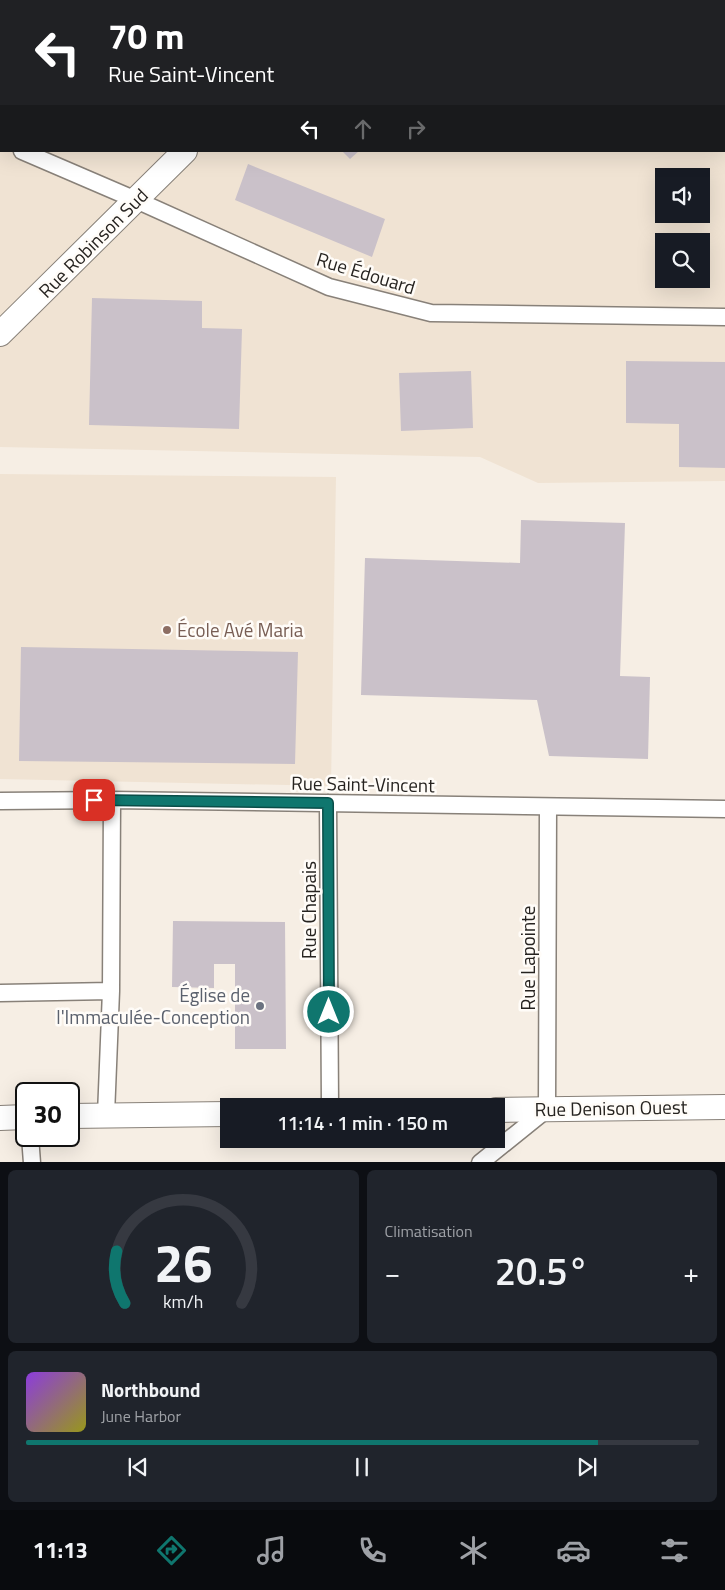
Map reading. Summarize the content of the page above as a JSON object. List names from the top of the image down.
{
  "streets": {
    "street": [
      "Rue Robinson Sud",
      "Rue Édouard",
      "Rue Saint-Vincent",
      "Rue Chapais",
      "Rue Lapointe",
      "Rue Denison Ouest"
    ]
  },
  "crossings": [
    ["Rue Robinson Sud", "Rue Édouard"],
    ["Rue Saint-Vincent", "Rue Chapais"],
    ["Rue Saint-Vincent", "Rue Lapointe"],
    ["Rue Lapointe", "Rue Denison Ouest"]
  ],
  "places": ["École Avé Maria", "Église de l'Immaculée-Conception"],
  "page": {
    "turn": ["70 m", "Rue Saint-Vincent"],
    "limit": "30",
    "trip": "11:14 · 1 min · 150 m",
    "tile": "Climatisation",
    "heat": ["−", "20.5°", "+"],
    "song": ["Northbound", "June Harbor"],
    "tabs": "11:13",
    "gauge": ["26", "km/h"]
  }
}
